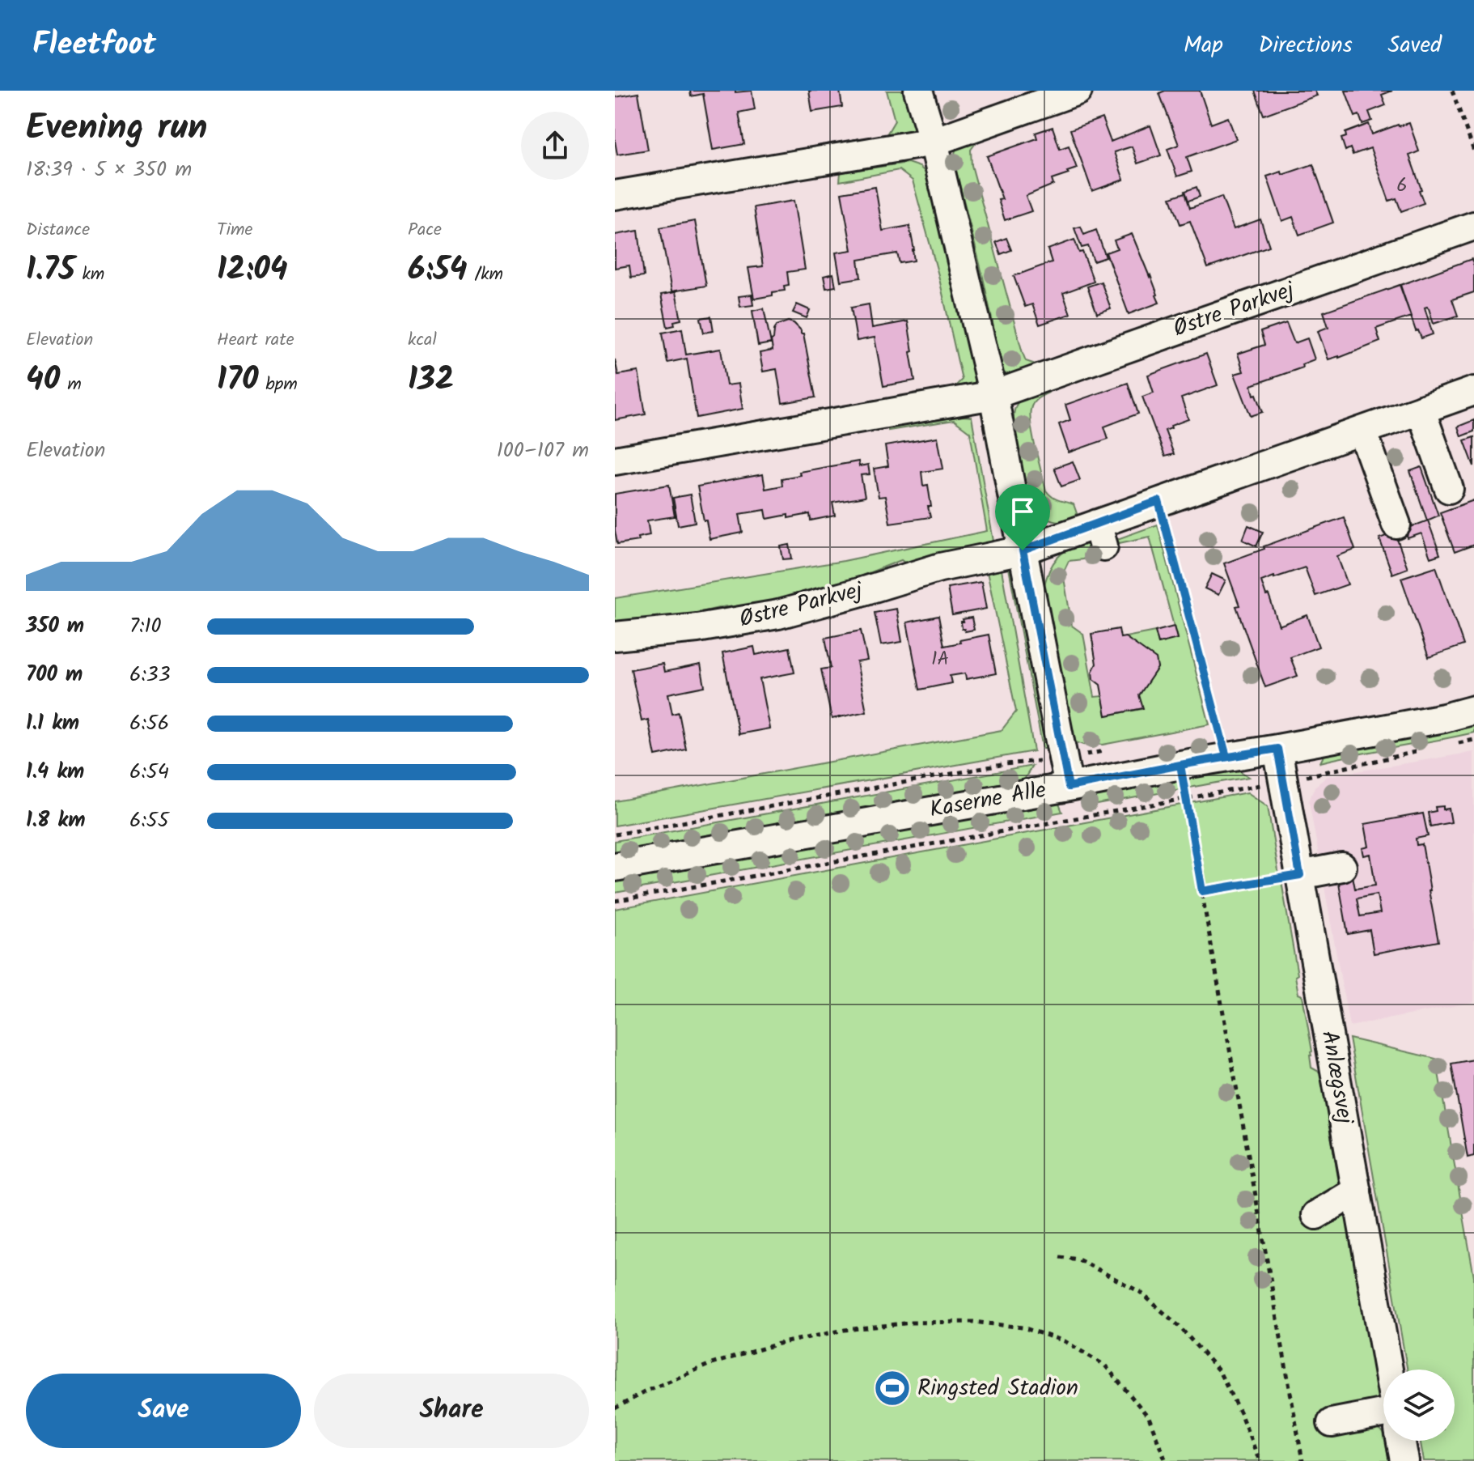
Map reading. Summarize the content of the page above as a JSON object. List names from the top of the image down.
{
  "streets": {
    "street": ["Østre Parkvej", "Kaserne Alle", "Anlægsvej"]
  },
  "crossings": [
    ["Kaserne Alle", "Anlægsvej"]
  ],
  "places": {
    "sports": ["Ringsted Stadion"]
  },
  "house_numbers": ["6", "1A"],
  "page": {
    "header": "Fleetfoot",
    "nav": ["Map", "Directions", "Saved"],
    "heading": ["Evening run", "18:39 · 5 × 350 m"],
    "stats": [
      ["Distance", "1.75 km"],
      ["Time", "12:04"],
      ["Pace", "6:54 /km"],
      ["Elevation", "40 m"],
      ["Heart rate", "170 bpm"],
      ["kcal", "132"]
    ],
    "chart": ["Elevation", "100–107 m"],
    "list": [
      {
        "name": "350 m",
        "note": "7:10"
      },
      {
        "name": "700 m",
        "note": "6:33"
      },
      {
        "name": "1.1 km",
        "note": "6:56"
      },
      {
        "name": "1.4 km",
        "note": "6:54"
      },
      {
        "name": "1.8 km",
        "note": "6:55"
      }
    ],
    "buttons": ["Save", "Share"]
  }
}
